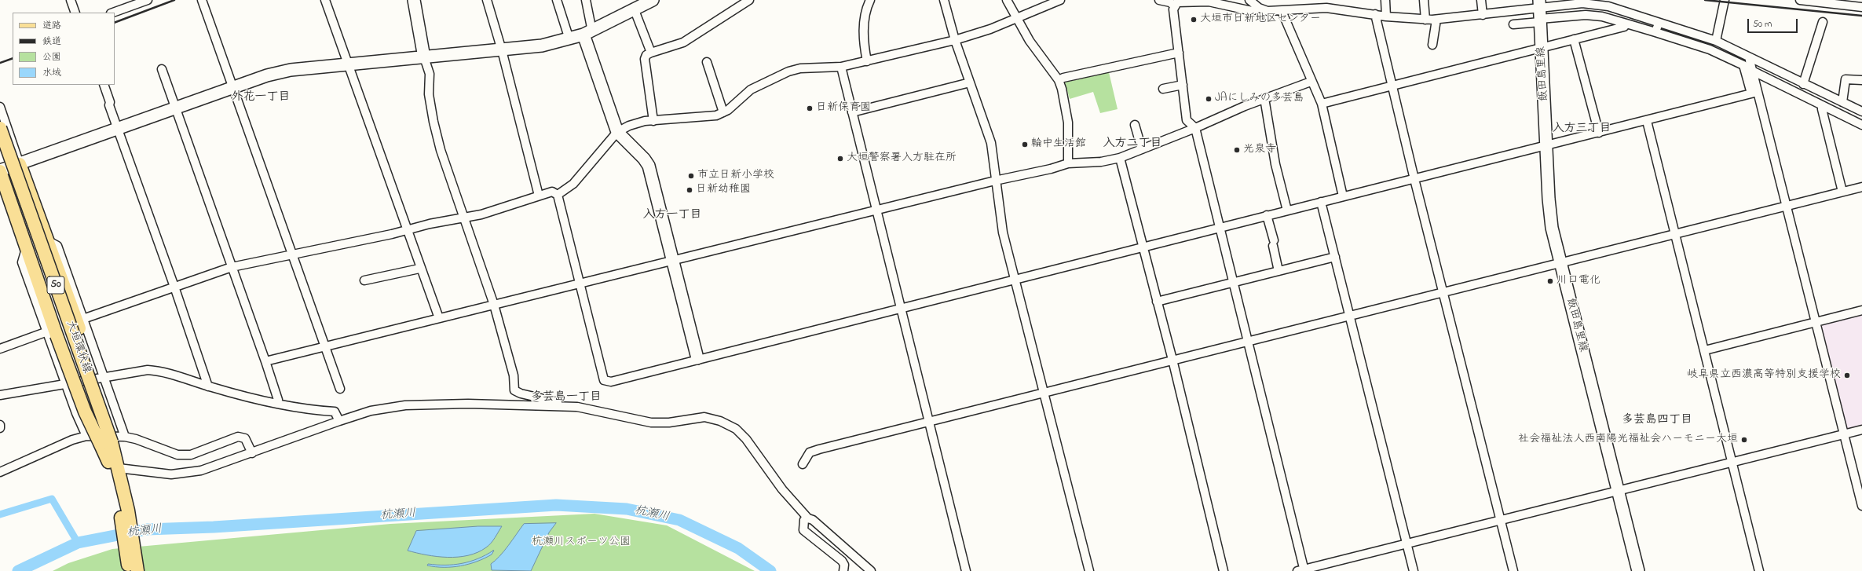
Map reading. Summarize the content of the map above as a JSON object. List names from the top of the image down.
{
  "streets": {
    "main road": ["50", "大垣環状線"],
    "street": ["飯田島里線"]
  },
  "crossings": [
    ["50", "大垣環状線"]
  ],
  "districts": [
    "外花一丁目",
    "入方三丁目",
    "入方二丁目",
    "入方一丁目",
    "多芸島一丁目",
    "多芸島四丁目"
  ],
  "water": ["杭瀬川"],
  "parks": ["杭瀬川スポーツ公園"],
  "places": [
    "大垣市日新地区センター",
    "JAにしみの多芸島",
    "日新保育園",
    "輪中生活館",
    "光泉寺",
    "大垣警察署入方駐在所",
    "市立日新小学校",
    "日新幼稚園",
    "川口電化",
    "岐阜県立西濃高等特別支援学校",
    "社会福祉法人西南陽光福祉会ハーモニー大垣"
  ],
  "legend": [
    "道路",
    "鉄道",
    "公園",
    "水域"
  ],
  "scale_bar": "50 m"
}
